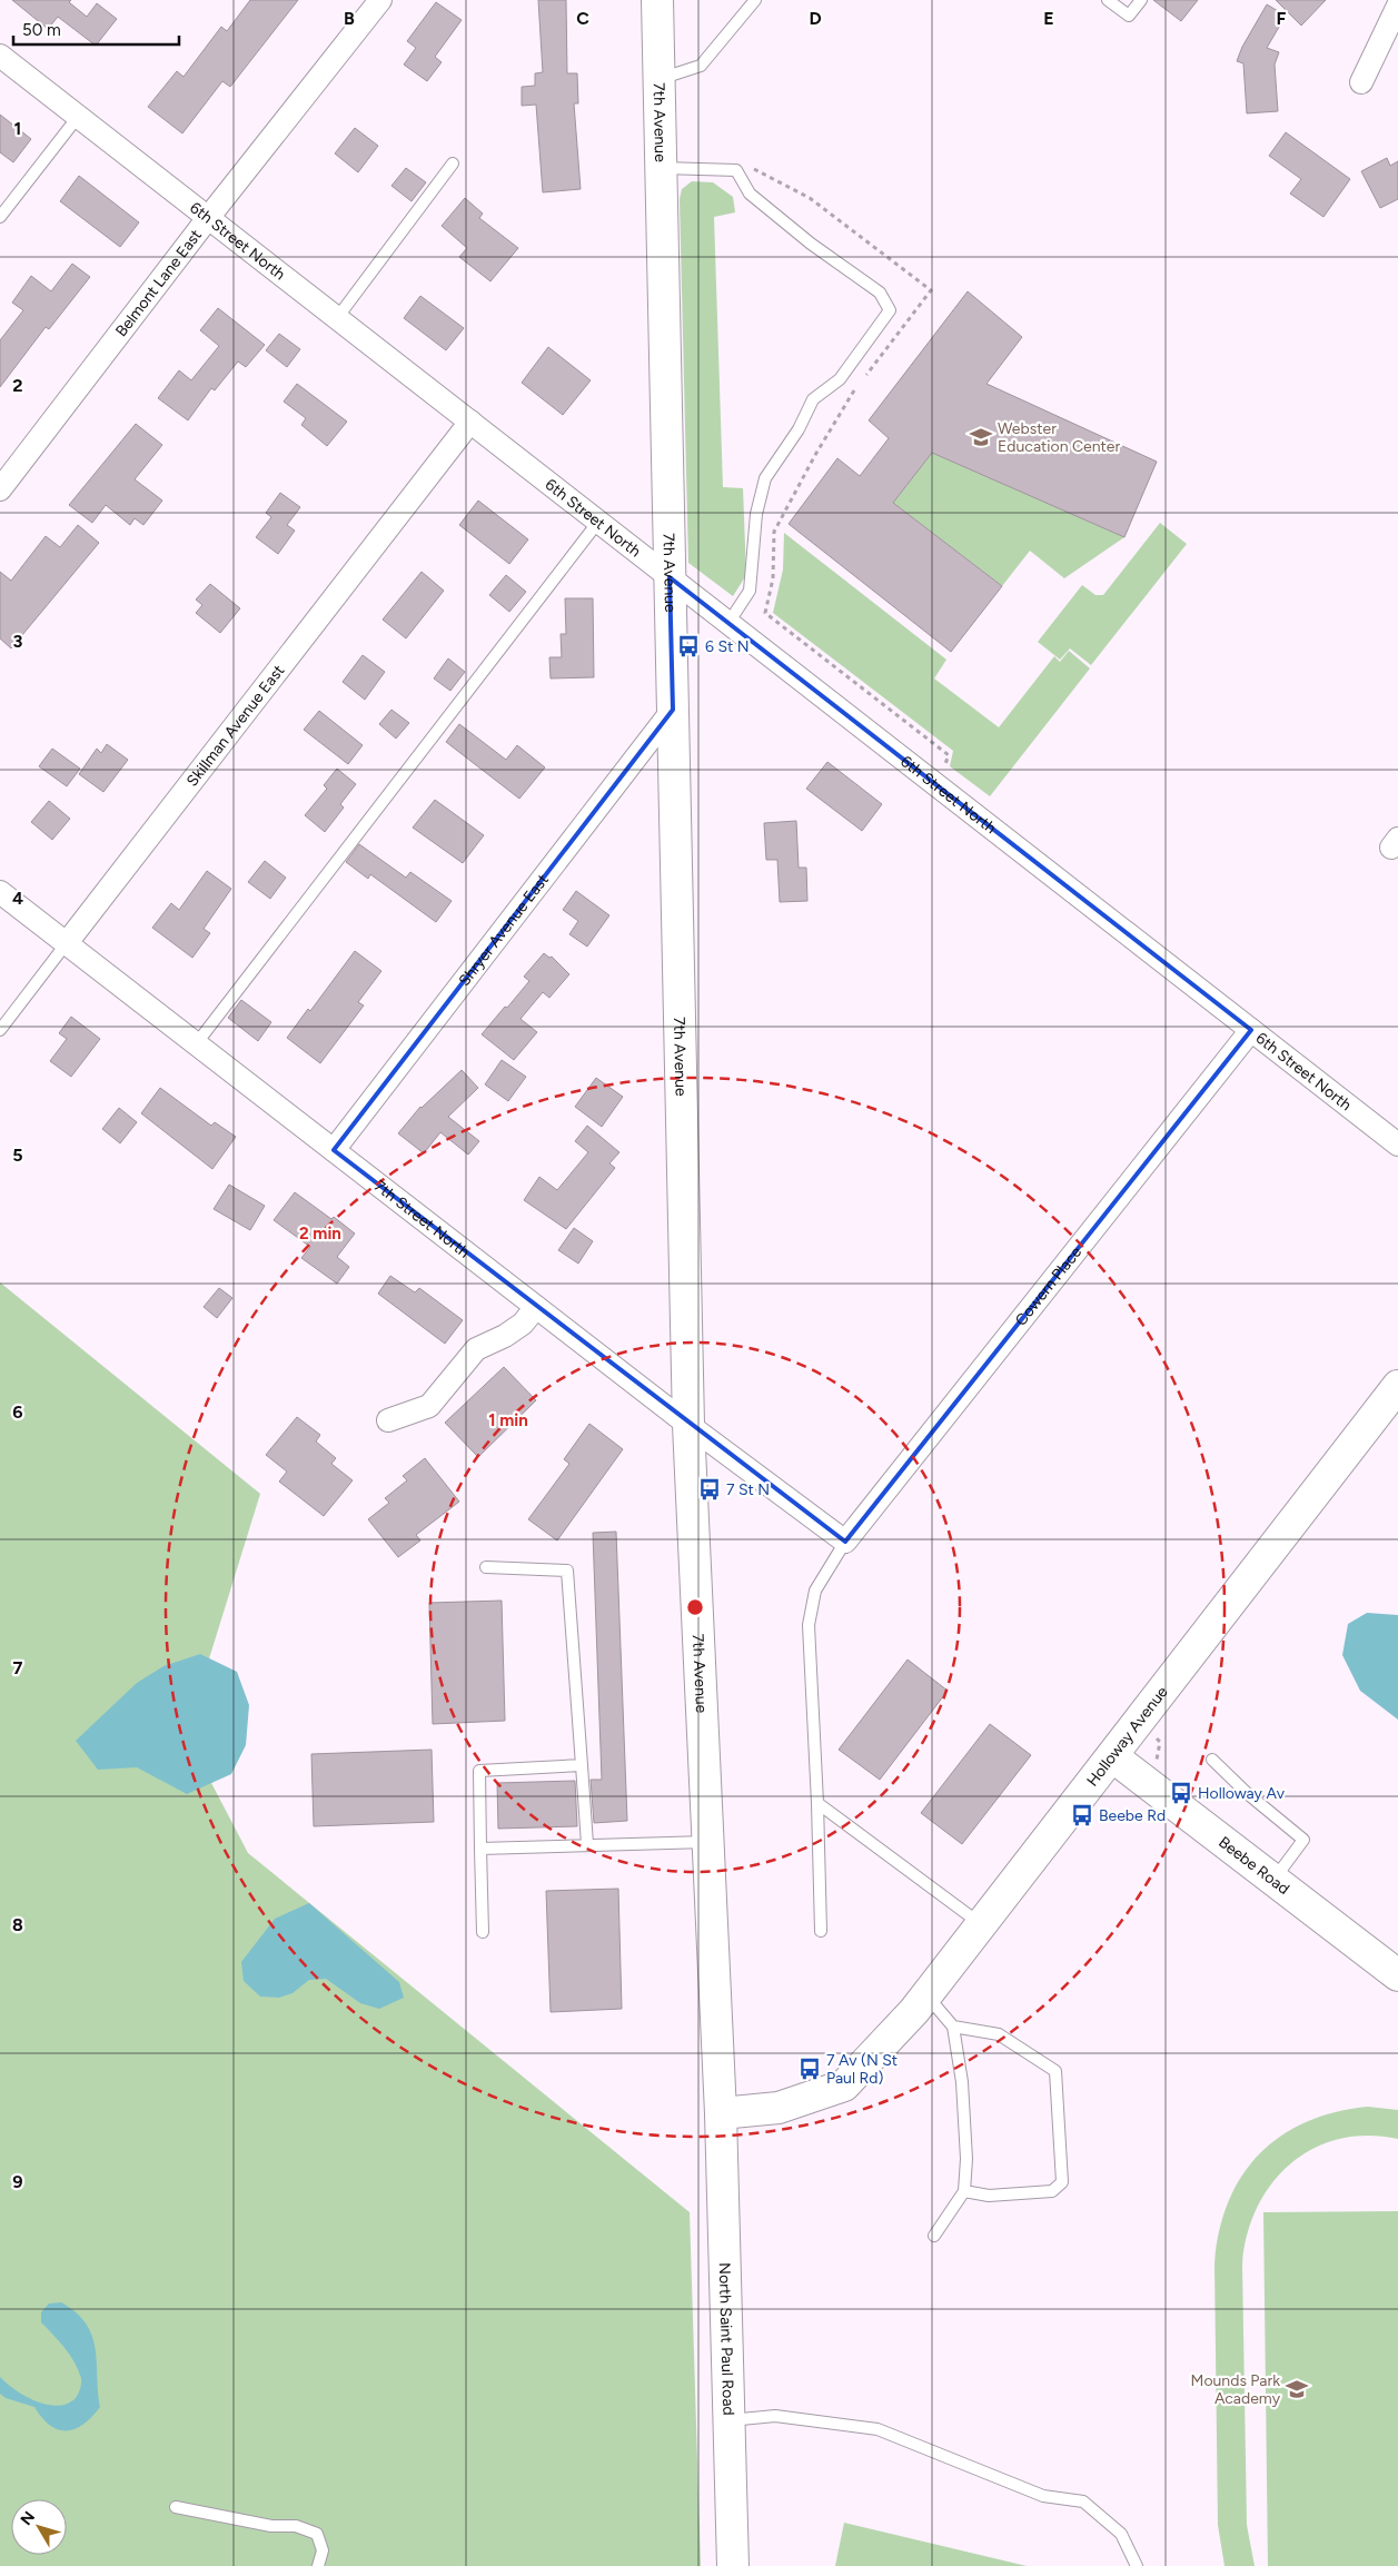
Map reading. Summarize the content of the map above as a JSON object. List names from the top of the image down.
{
  "streets": {
    "street": [
      "7th Avenue",
      "6th Street North",
      "Belmont Lane East",
      "Skillman Avenue East",
      "Shryer Avenue East",
      "7th Street North",
      "Cowern Place",
      "Holloway Avenue",
      "Beebe Road",
      "North Saint Paul Road"
    ]
  },
  "crossings": [
    ["7th Avenue", "6th Street North"],
    ["7th Avenue", "Shryer Avenue East"],
    ["7th Avenue", "7th Street North"],
    ["7th Avenue", "Holloway Avenue"],
    ["7th Avenue", "North Saint Paul Road"],
    ["6th Street North", "Belmont Lane East"],
    ["6th Street North", "Skillman Avenue East"],
    ["6th Street North", "Cowern Place"],
    ["Skillman Avenue East", "7th Street North"],
    ["Shryer Avenue East", "7th Street North"],
    ["7th Street North", "Cowern Place"],
    ["Holloway Avenue", "Beebe Road"],
    ["Holloway Avenue", "North Saint Paul Road"]
  ],
  "places": {
    "school or university": ["Webster Education Center", "Mounds Park Academy"],
    "bus stop": [
      "6 St N",
      "7 St N",
      "Holloway Av",
      "Beebe Rd",
      "7 Av (N St Paul Rd)"
    ]
  },
  "scale_bar": "50 m",
  "north": "top left",
  "grid": {
    "columns": [
      "B",
      "C",
      "D",
      "E",
      "F"
    ],
    "rows": [
      "1",
      "2",
      "3",
      "4",
      "5",
      "6",
      "7",
      "8",
      "9"
    ]
  },
  "rings": ["2 min", "1 min"]
}
